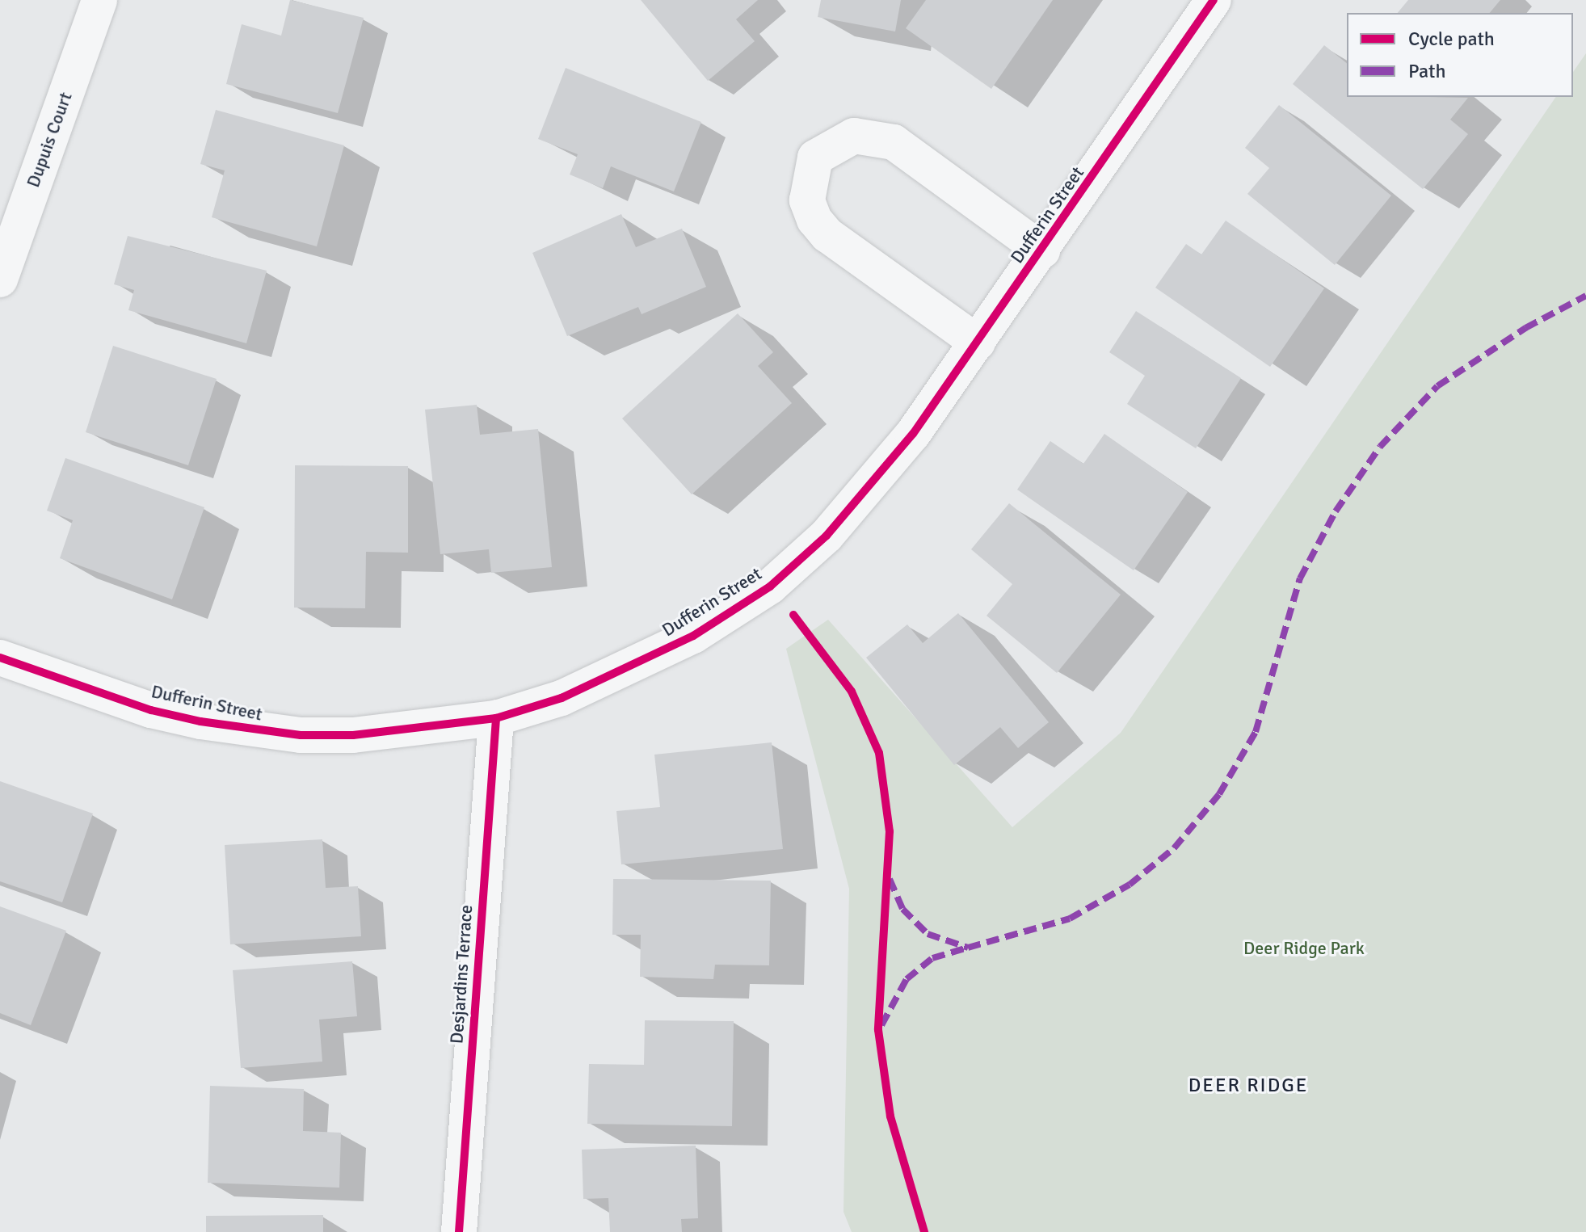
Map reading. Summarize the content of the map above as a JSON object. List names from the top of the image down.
{
  "streets": {
    "street": ["Dupuis Court", "Dufferin Street", "Desjardins Terrace"]
  },
  "crossings": [
    ["Dufferin Street", "Desjardins Terrace"]
  ],
  "districts": ["DEER RIDGE"],
  "parks": ["Deer Ridge Park"],
  "legend": ["Cycle path", "Path"]
}
